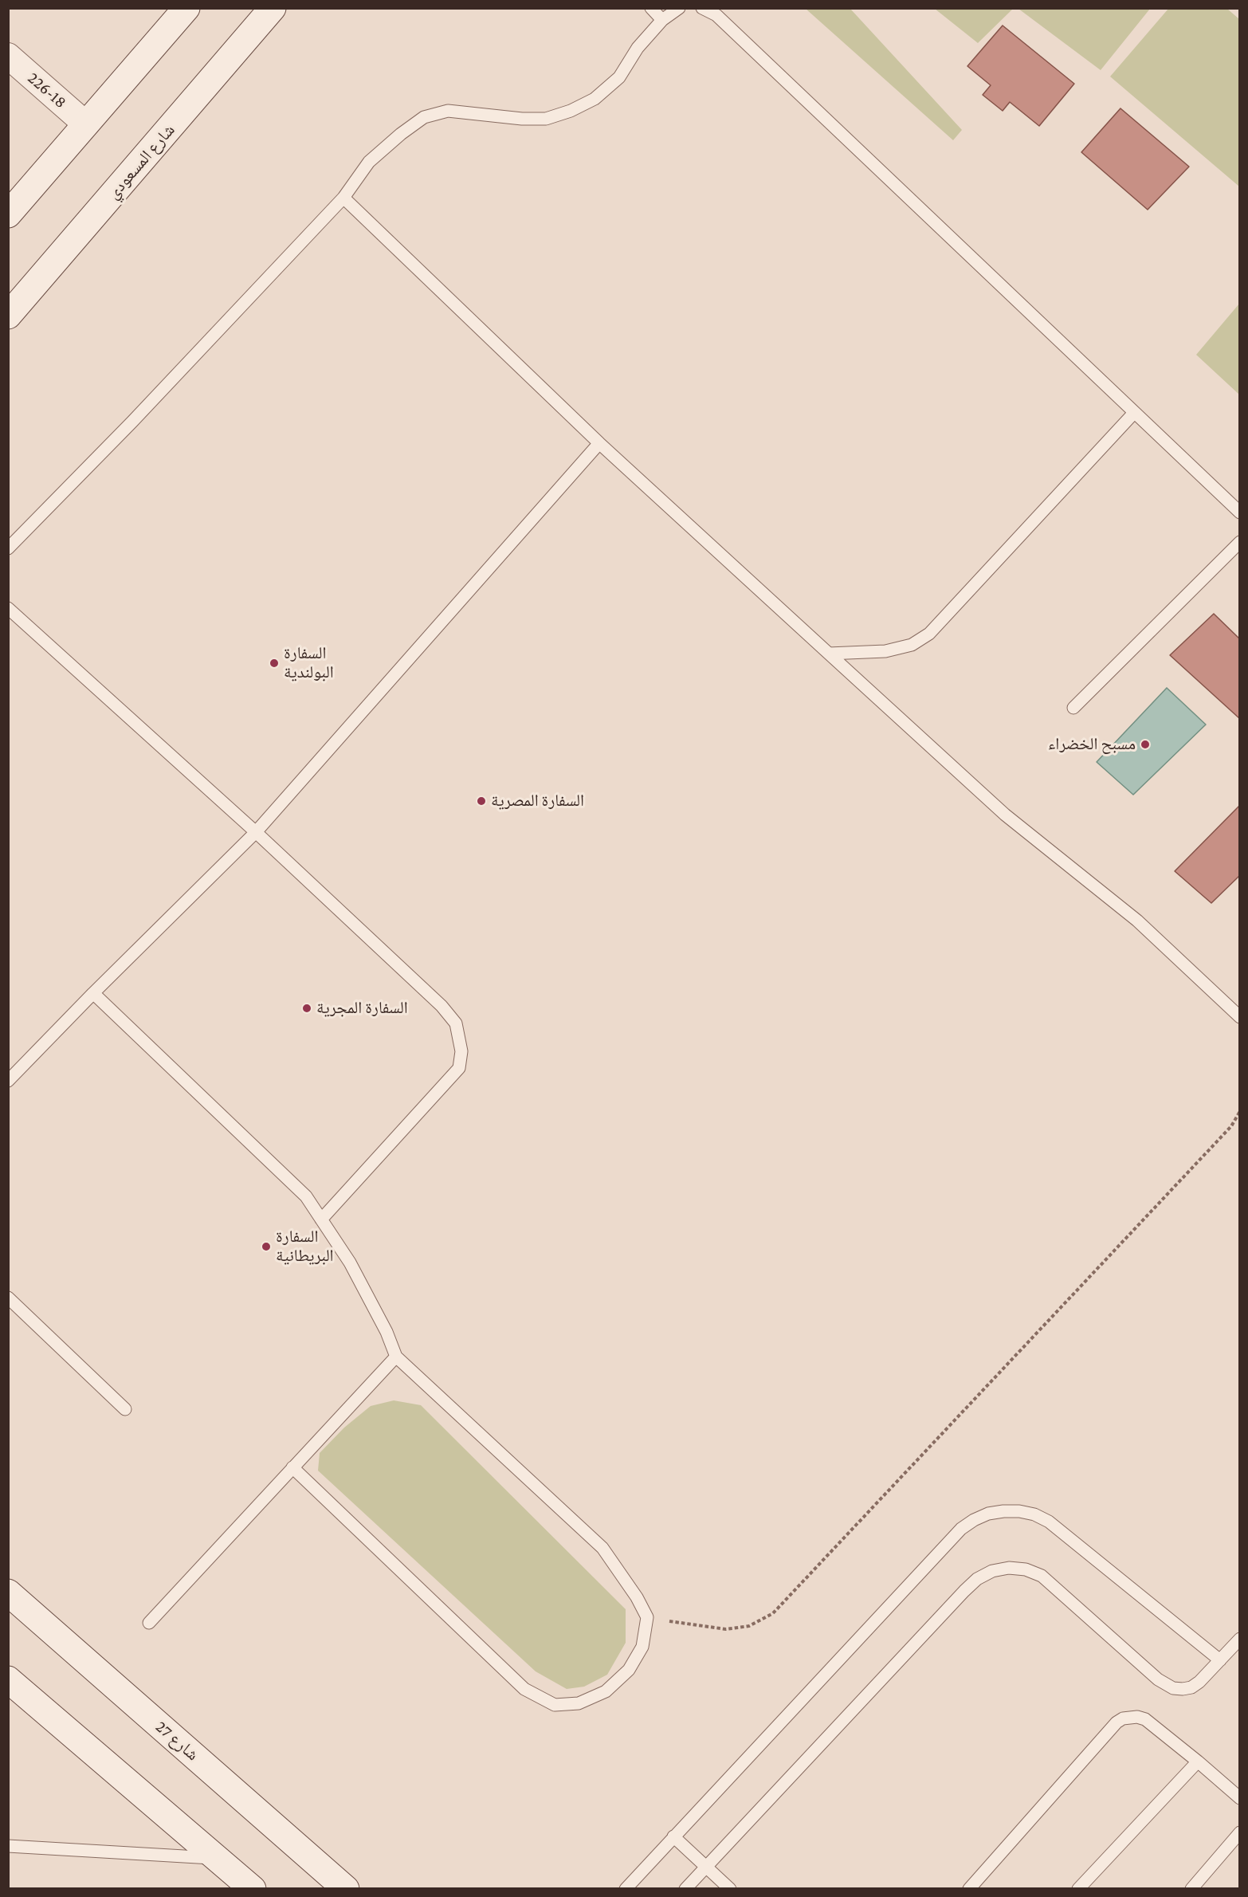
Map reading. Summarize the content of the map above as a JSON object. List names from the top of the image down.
{
  "streets": {
    "main road": ["شارع المسعودي", "شارع 27"],
    "street": ["226-18"]
  },
  "places": [
    "السفارة البولندية",
    "مسبح الخضراء",
    "السفارة المصرية",
    "السفارة المجرية",
    "السفارة البريطانية"
  ]
}
